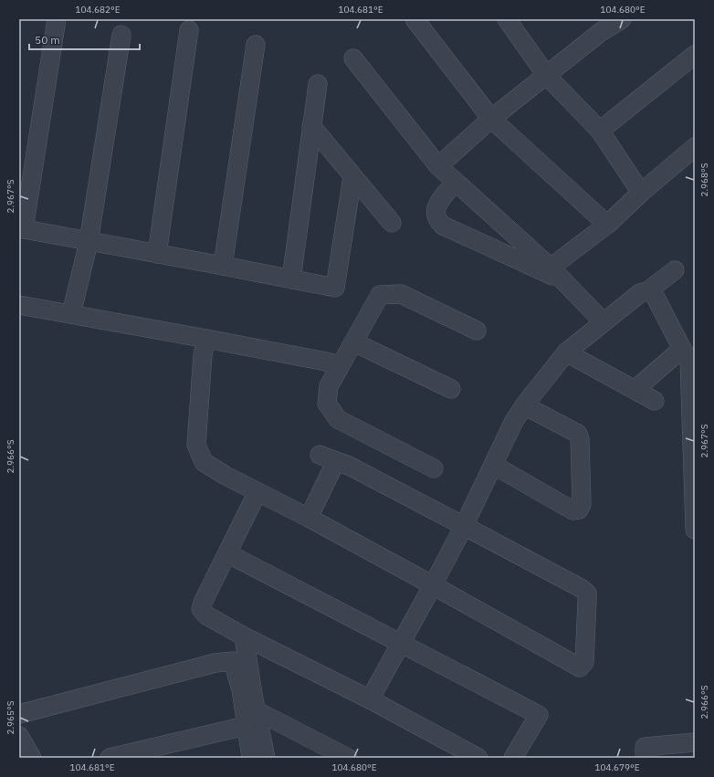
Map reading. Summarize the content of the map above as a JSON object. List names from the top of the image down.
{
  "scale_bar": "50 m",
  "coordinates": [
    "104.682°E",
    "104.681°E",
    "104.680°E",
    "2.968°S",
    "2.967°S",
    "2.966°S",
    "2.965°S",
    "104.679°E"
  ]
}
